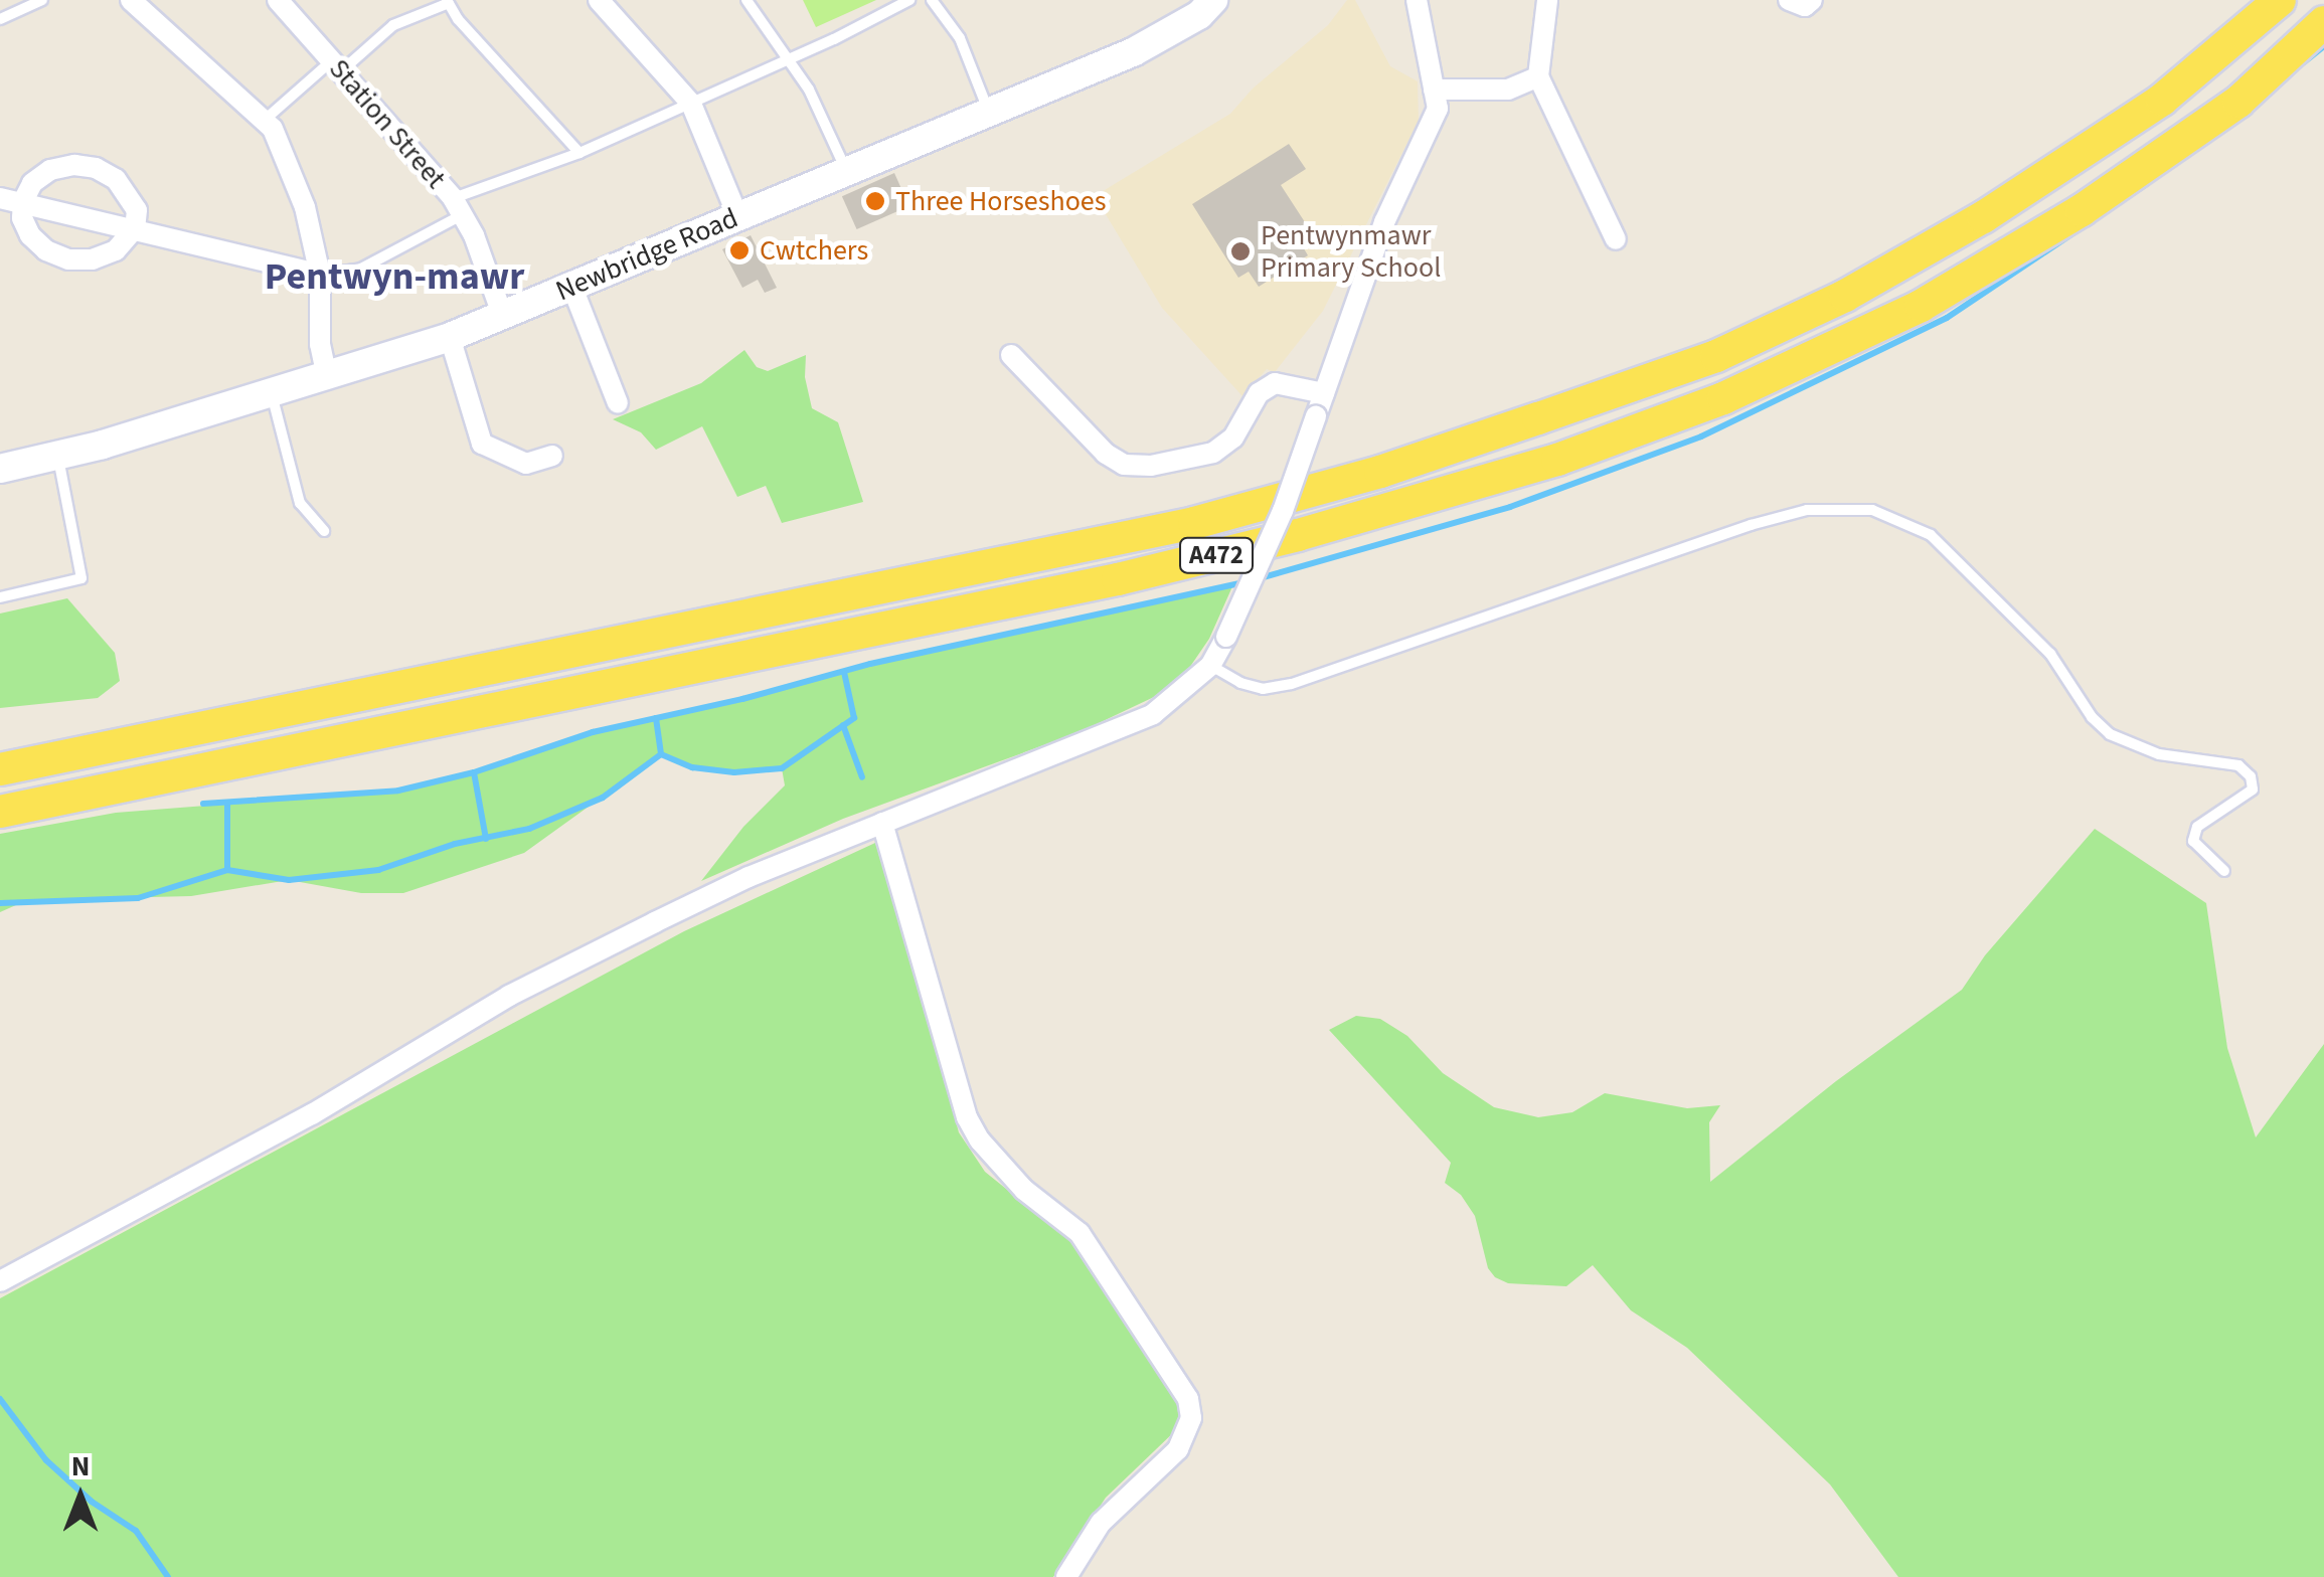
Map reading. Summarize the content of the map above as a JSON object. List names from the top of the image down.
{
  "streets": {
    "main road": ["A472"],
    "street": ["Station Street", "Newbridge Road"]
  },
  "crossings": [
    ["Station Street", "Newbridge Road"]
  ],
  "districts": ["Pentwyn-mawr"],
  "places": ["Three Horseshoes", "Cwtchers", "Pentwynmawr Primary School"],
  "north": "top"
}
